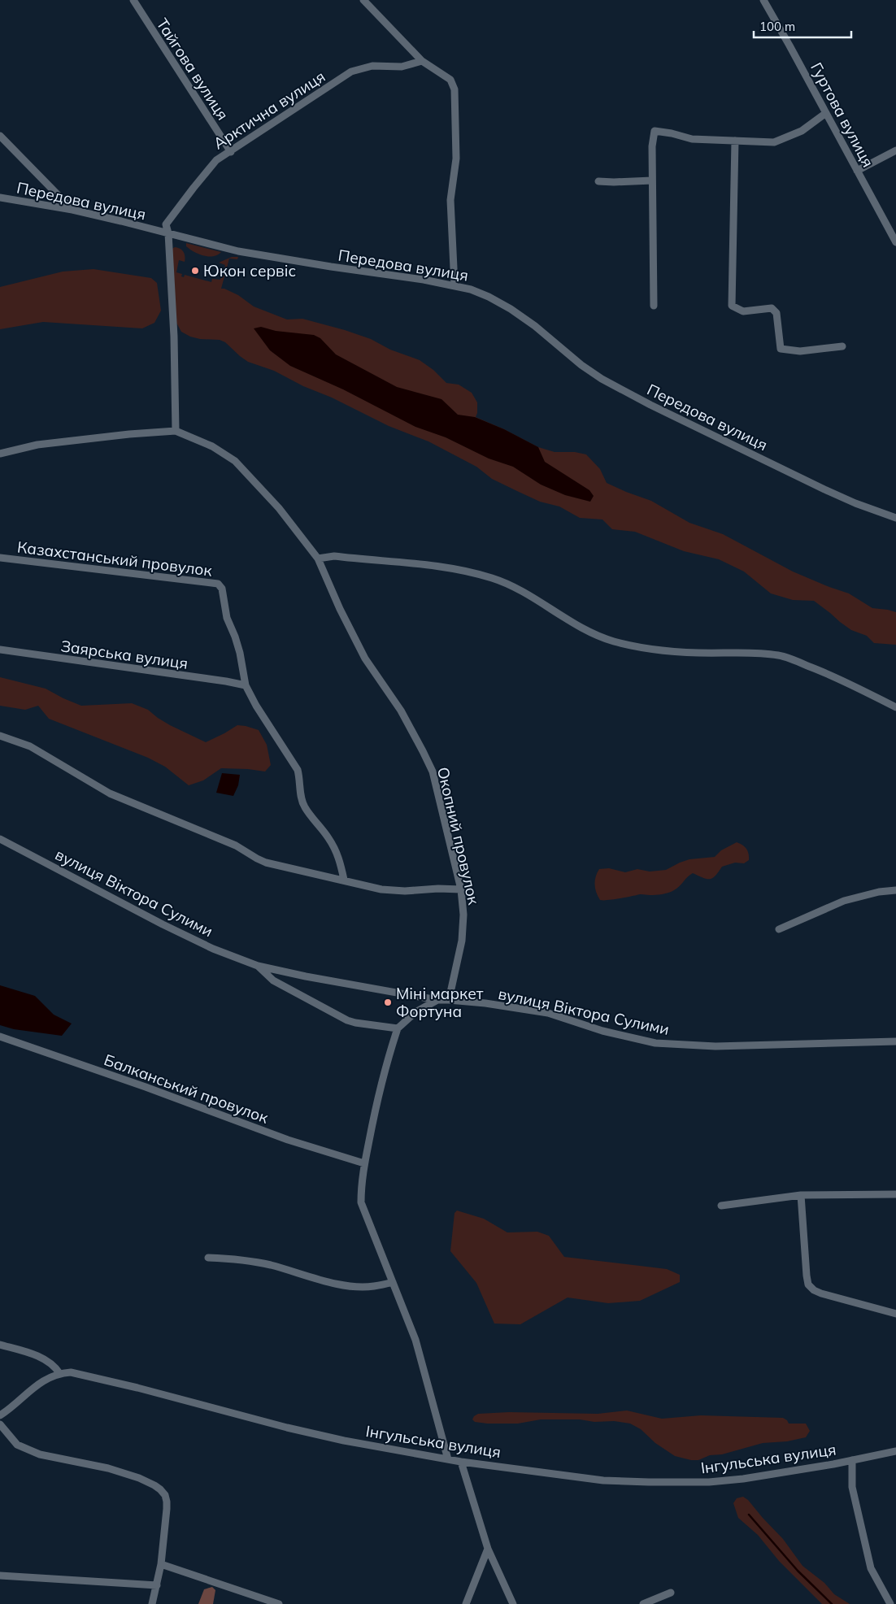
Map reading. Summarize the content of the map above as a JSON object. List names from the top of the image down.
{
  "streets": {
    "street": [
      "Тайгова вулиця",
      "Арктична вулиця",
      "Гуртова вулиця",
      "Передова вулиця",
      "Казахстанський провулок",
      "Заярська вулиця",
      "Окопний провулок",
      "вулиця Віктора Сулими",
      "Балканський провулок",
      "Інгульська вулиця"
    ]
  },
  "crossings": [
    ["Тайгова вулиця", "Арктична вулиця"],
    ["Арктична вулиця", "Передова вулиця"],
    ["Казахстанський провулок", "Заярська вулиця"],
    ["Окопний провулок", "вулиця Віктора Сулими"]
  ],
  "places": ["Юкон сервіс", "Міні маркет Фортуна"],
  "scale_bar": "100 m"
}
